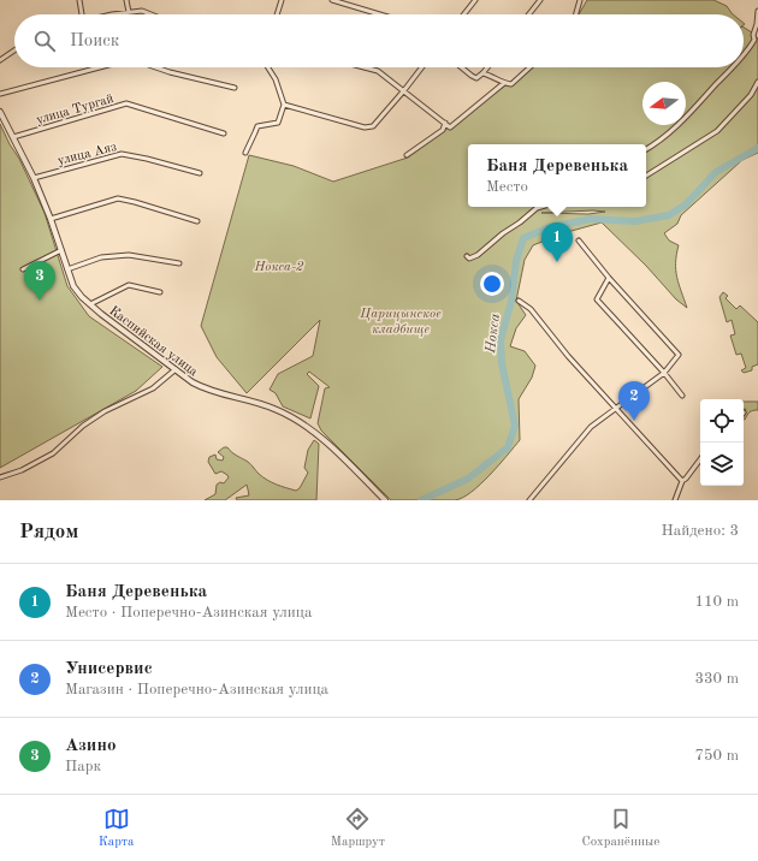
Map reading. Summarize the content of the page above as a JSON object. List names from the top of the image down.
{
  "streets": {
    "street": ["улица Тургай", "улица Аяз", "Каспийская улица"]
  },
  "crossings": [
    ["улица Тургай", "Каспийская улица"],
    ["улица Аяз", "Каспийская улица"]
  ],
  "water": ["Нокса"],
  "parks": ["Нокса-2", "Царицынское кладбище"],
  "north": "left",
  "page": {
    "search": "Поиск",
    "popup": ["Баня Деревенька", "Место"],
    "pins": ["1", "3", "2"],
    "heading": ["Рядом", "Найдено: 3"],
    "list": [
      {
        "mark": "1",
        "name": "Баня Деревенька",
        "note": "Место · Поперечно-Азинская улица",
        "value": "110 m"
      },
      {
        "mark": "2",
        "name": "Унисервис",
        "note": "Магазин · Поперечно-Азинская улица",
        "value": "330 m"
      },
      {
        "mark": "3",
        "name": "Азино",
        "note": "Парк",
        "value": "750 m"
      }
    ],
    "nav": ["Карта", "Маршрут", "Сохранённые"]
  }
}
